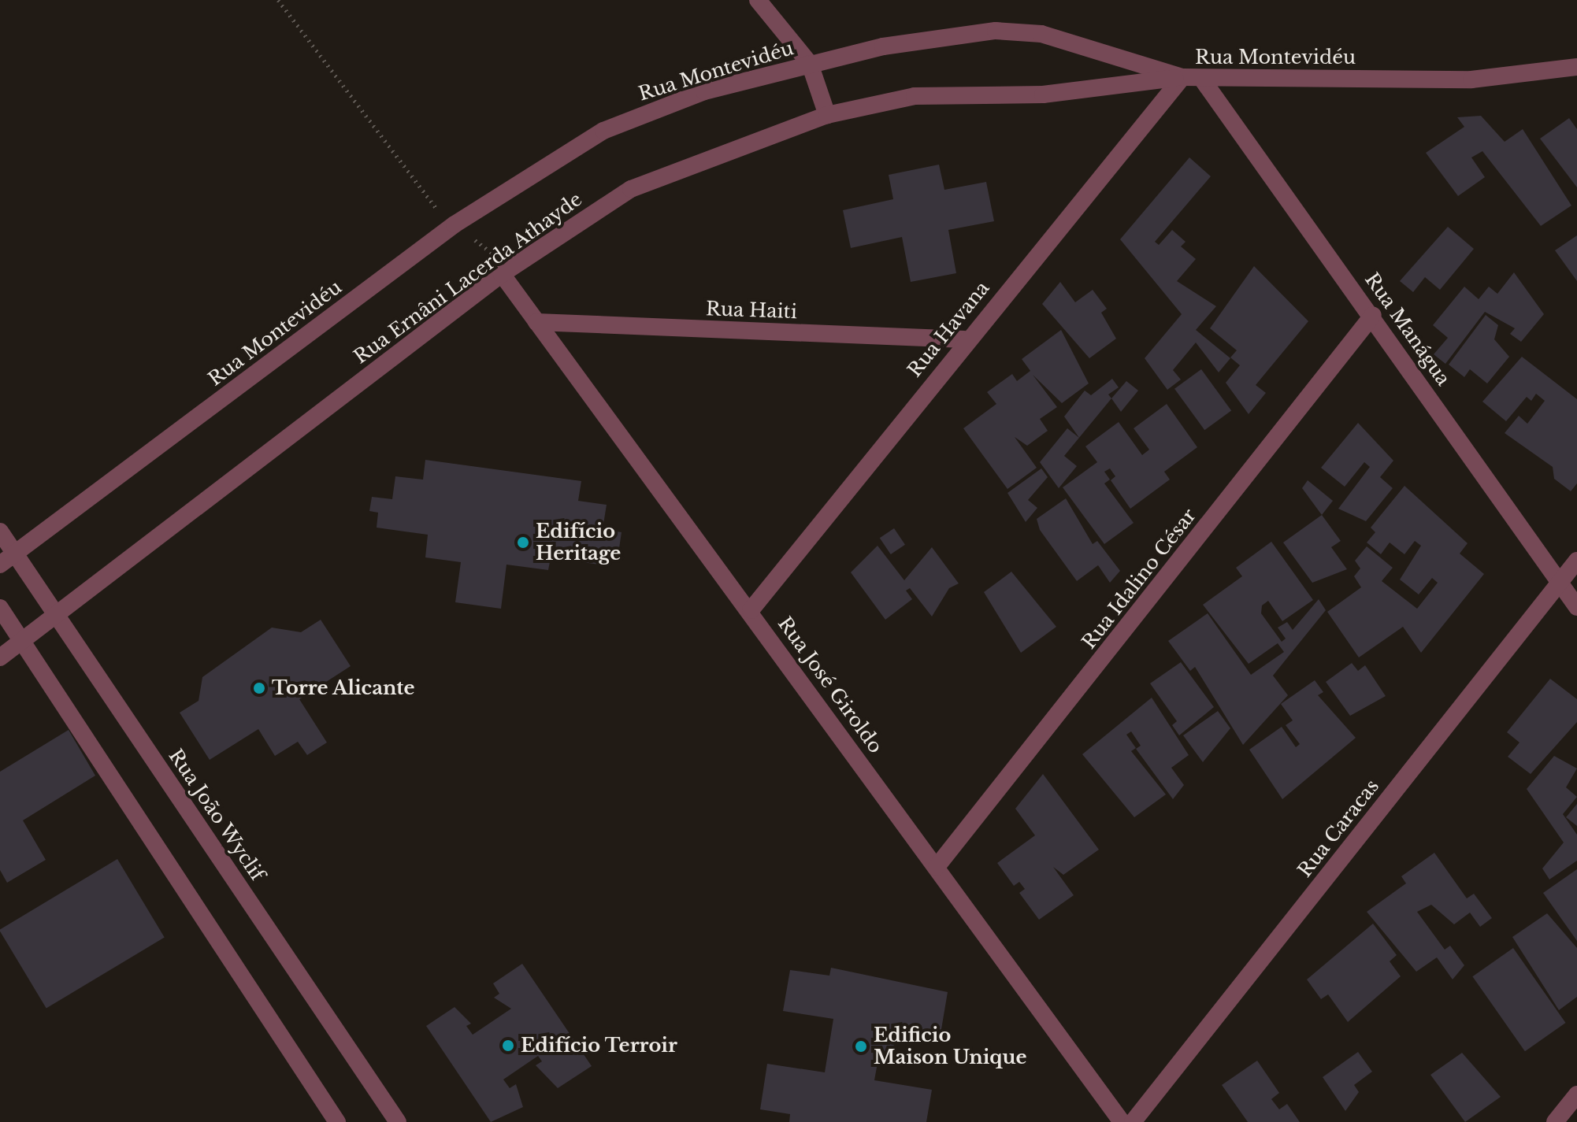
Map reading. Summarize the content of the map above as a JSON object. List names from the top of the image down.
{
  "streets": {
    "street": [
      "Rua Montevidéu",
      "Rua Ernâni Lacerda Athayde",
      "Rua Haiti",
      "Rua Havana",
      "Rua Manágua",
      "Rua Idalino César",
      "Rua José Giroldo",
      "Rua João Wyclif",
      "Rua Caracas"
    ]
  },
  "crossings": [
    ["Rua Montevidéu", "Rua Ernâni Lacerda Athayde"],
    ["Rua Montevidéu", "Rua Havana"],
    ["Rua Montevidéu", "Rua Manágua"],
    ["Rua Montevidéu", "Rua João Wyclif"],
    ["Rua Ernâni Lacerda Athayde", "Rua Havana"],
    ["Rua Ernâni Lacerda Athayde", "Rua José Giroldo"],
    ["Rua Ernâni Lacerda Athayde", "Rua João Wyclif"],
    ["Rua Haiti", "Rua Havana"],
    ["Rua Haiti", "Rua José Giroldo"],
    ["Rua Havana", "Rua José Giroldo"],
    ["Rua Manágua", "Rua Idalino César"],
    ["Rua Manágua", "Rua Caracas"],
    ["Rua Idalino César", "Rua José Giroldo"]
  ],
  "places": [
    "Edifício Heritage",
    "Torre Alicante",
    "Edifício Terroir",
    "Edificio Maison Unique"
  ]
}
